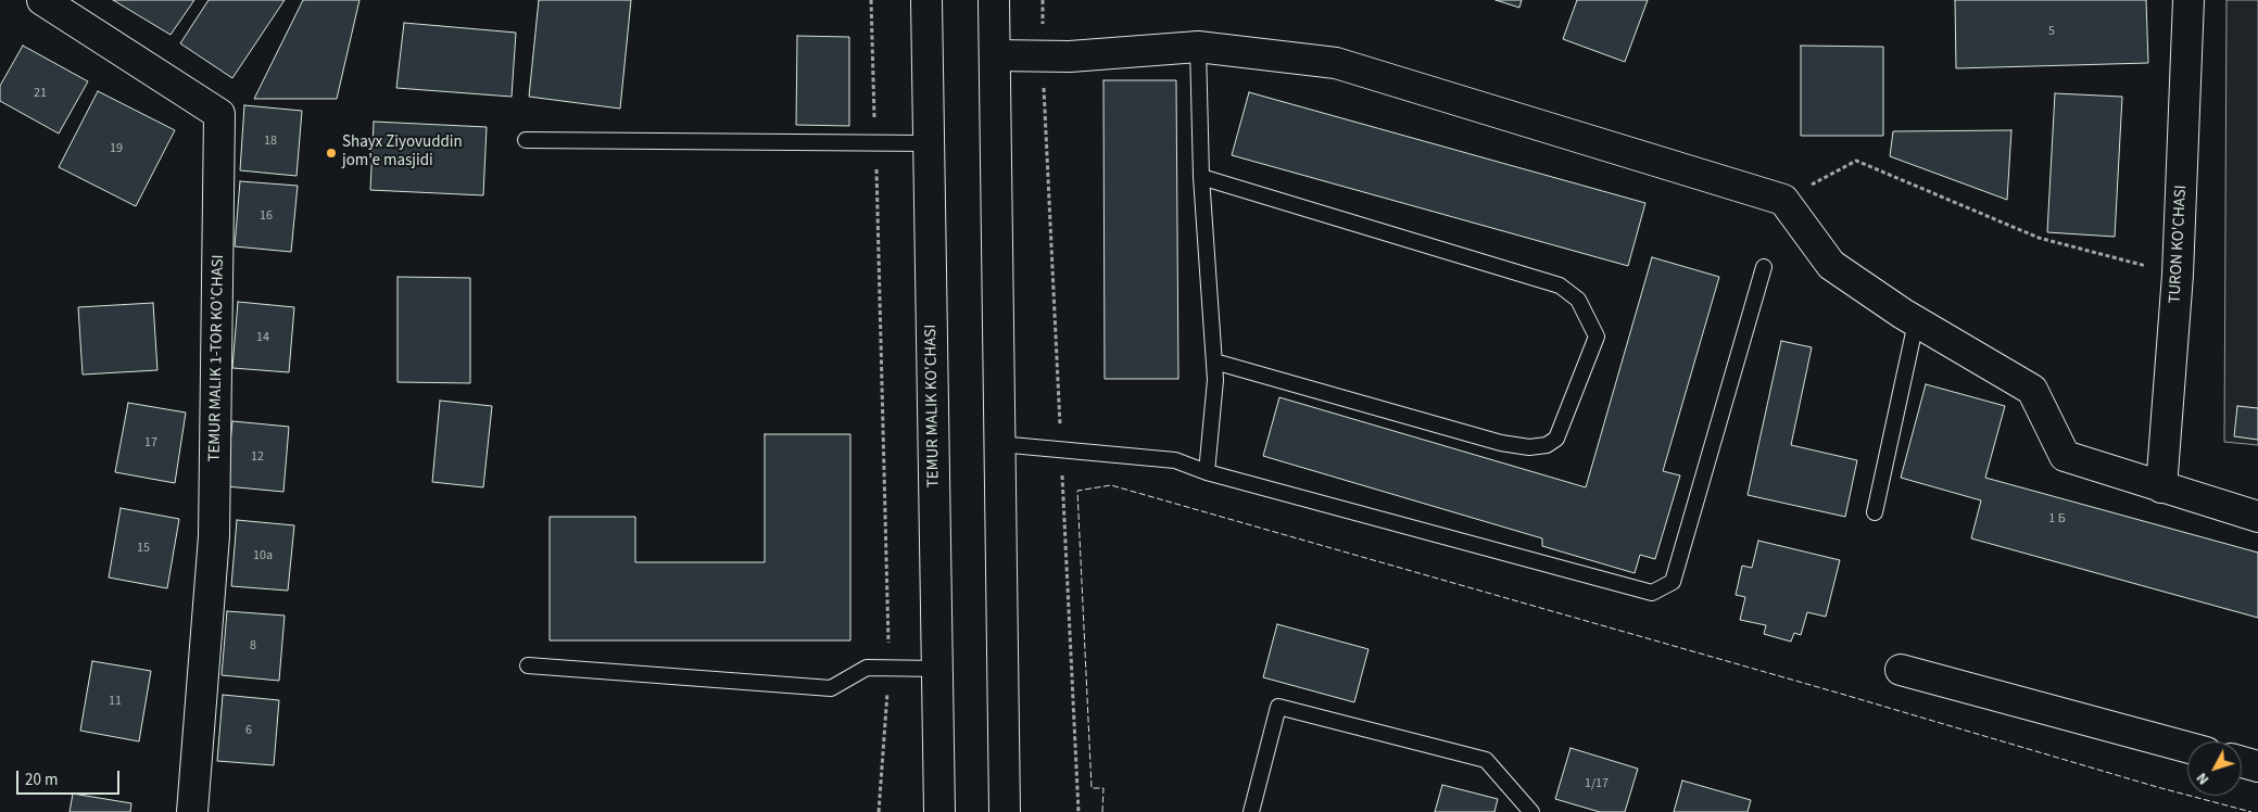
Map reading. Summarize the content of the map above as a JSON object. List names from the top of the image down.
{
  "streets": {
    "main road": ["TURON KO'CHASI", "TEMUR MALIK 1-TOR KO'CHASI", "TEMUR MALIK KO'CHASI"]
  },
  "places": ["Shayx Ziyovuddin jom'e masjidi"],
  "house_numbers": [
    "5",
    "21",
    "18",
    "19",
    "16",
    "14",
    "17",
    "12",
    "1 Б",
    "15",
    "10a",
    "8",
    "11",
    "6",
    "1/17"
  ],
  "scale_bar": "20 m",
  "north": "bottom left"
}
